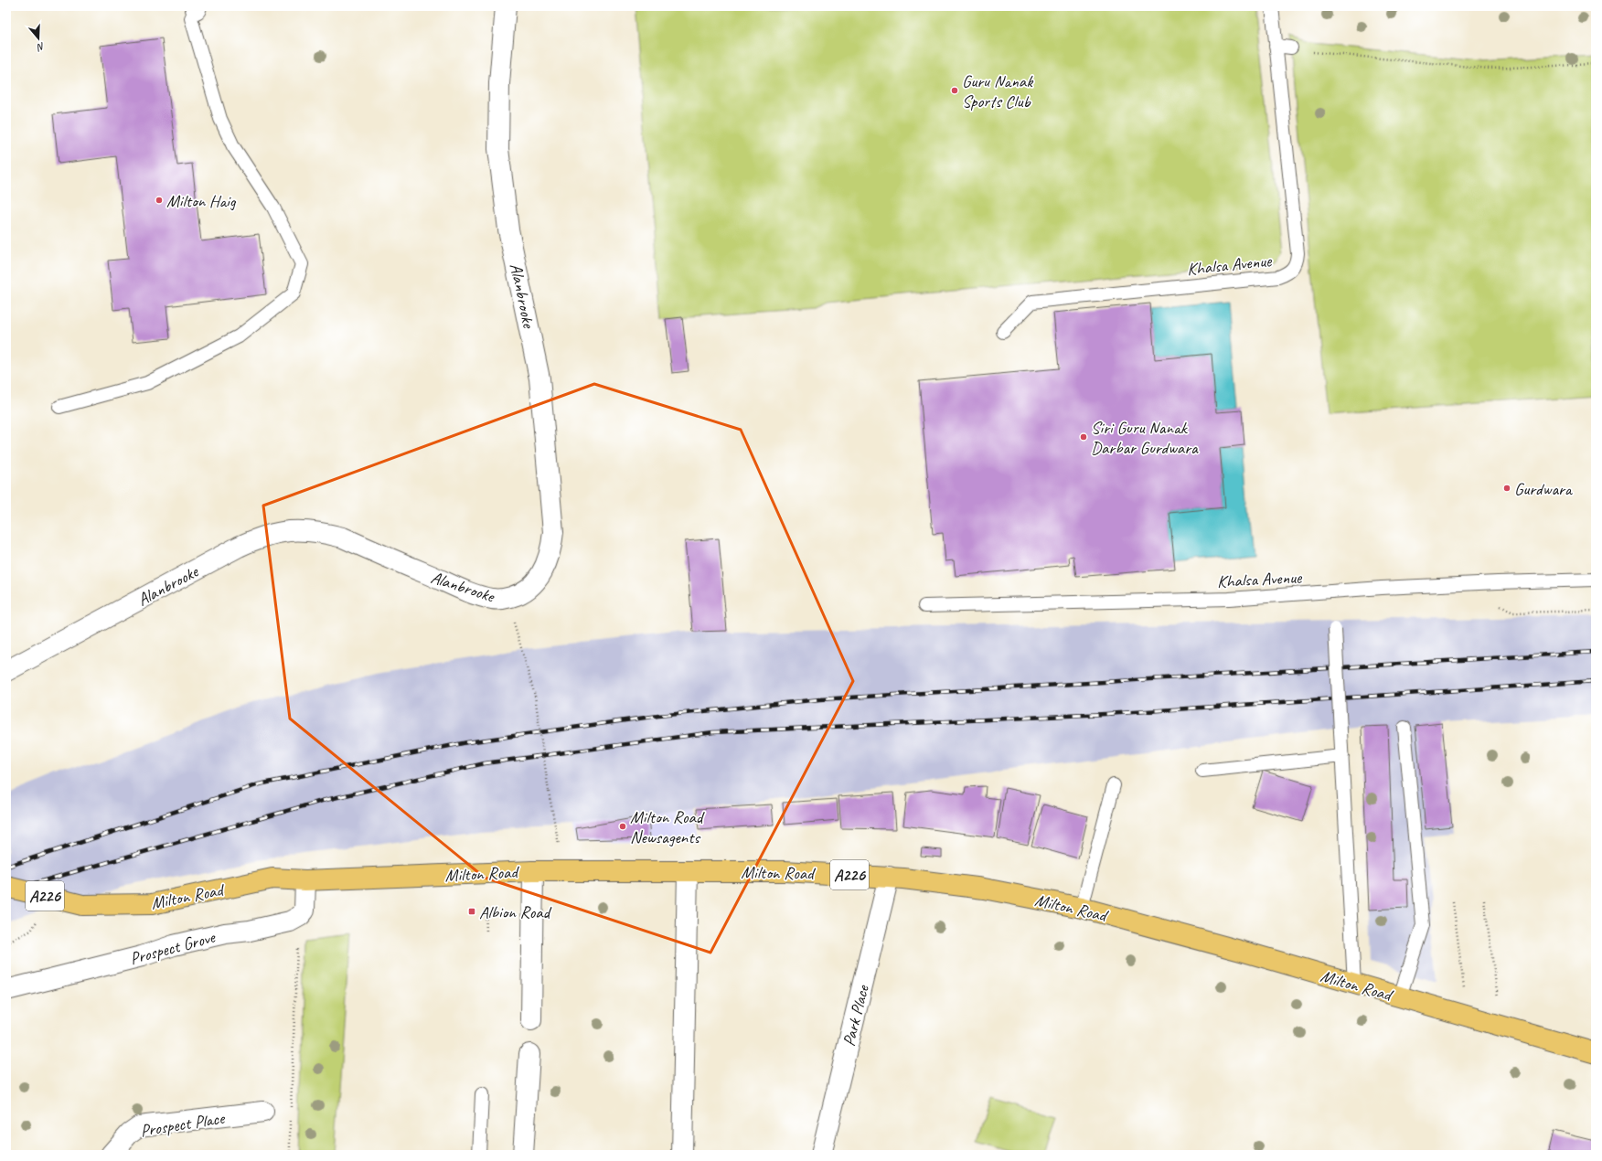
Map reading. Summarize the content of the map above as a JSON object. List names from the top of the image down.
{
  "streets": {
    "main road": ["Milton Road", "A226"],
    "street": [
      "Alanbrooke",
      "Prospect Grove",
      "Park Place",
      "Prospect Place"
    ],
    "lane": ["Khalsa Avenue"]
  },
  "crossings": [
    ["Milton Road", "Prospect Grove"],
    ["Milton Road", "Park Place"]
  ],
  "places": {
    "other": [
      "Guru Nanak Sports Club",
      "Milton Haig",
      "Siri Guru Nanak Darbar Gurdwara",
      "Gurdwara",
      "Milton Road Newsagents"
    ],
    "transit": ["Albion Road"]
  },
  "north": "bottom"
}
